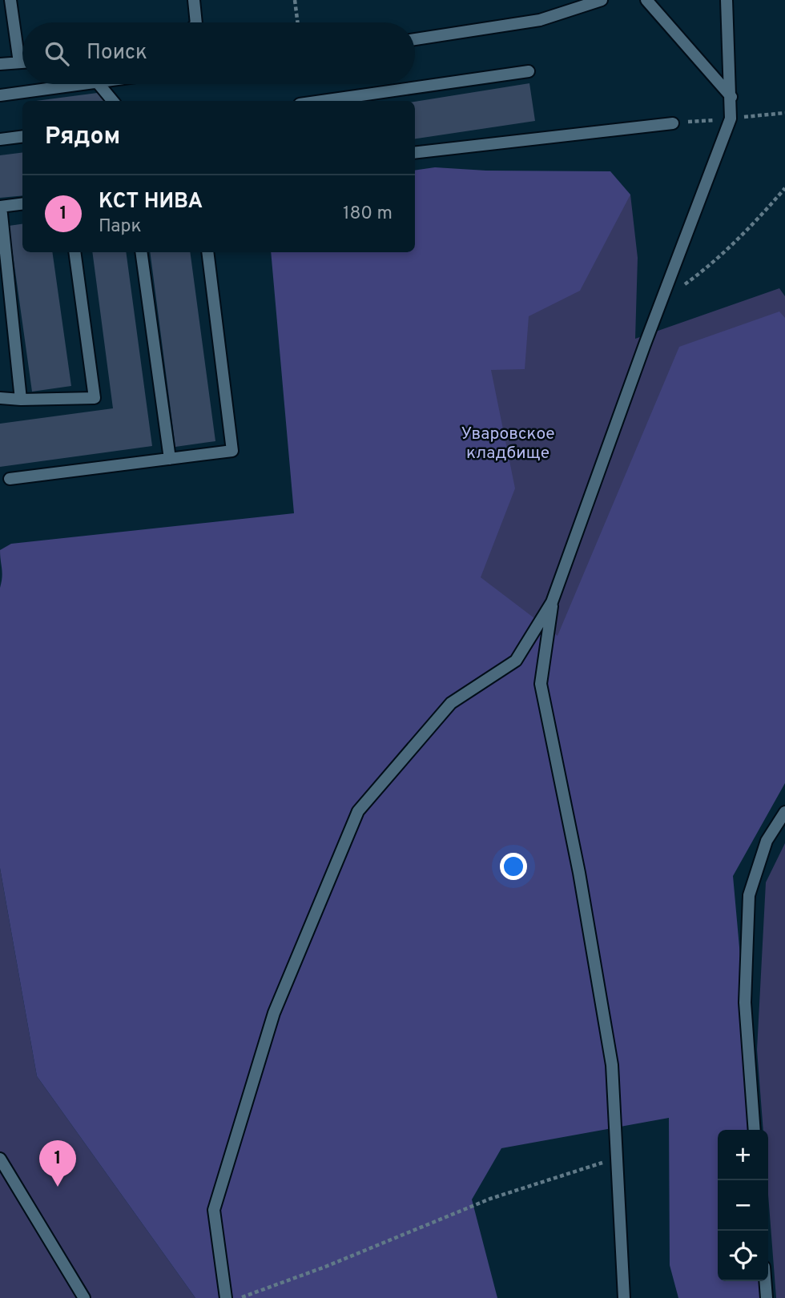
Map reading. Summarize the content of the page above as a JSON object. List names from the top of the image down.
{
  "parks": ["Уваровское кладбище"],
  "page": {
    "search": "Поиск",
    "heading": "Рядом",
    "list": [
      {
        "mark": "1",
        "name": "КСТ НИВА",
        "note": "Парк",
        "value": "180 m"
      }
    ],
    "map_buttons": ["+", "−"],
    "pins": "1"
  }
}
